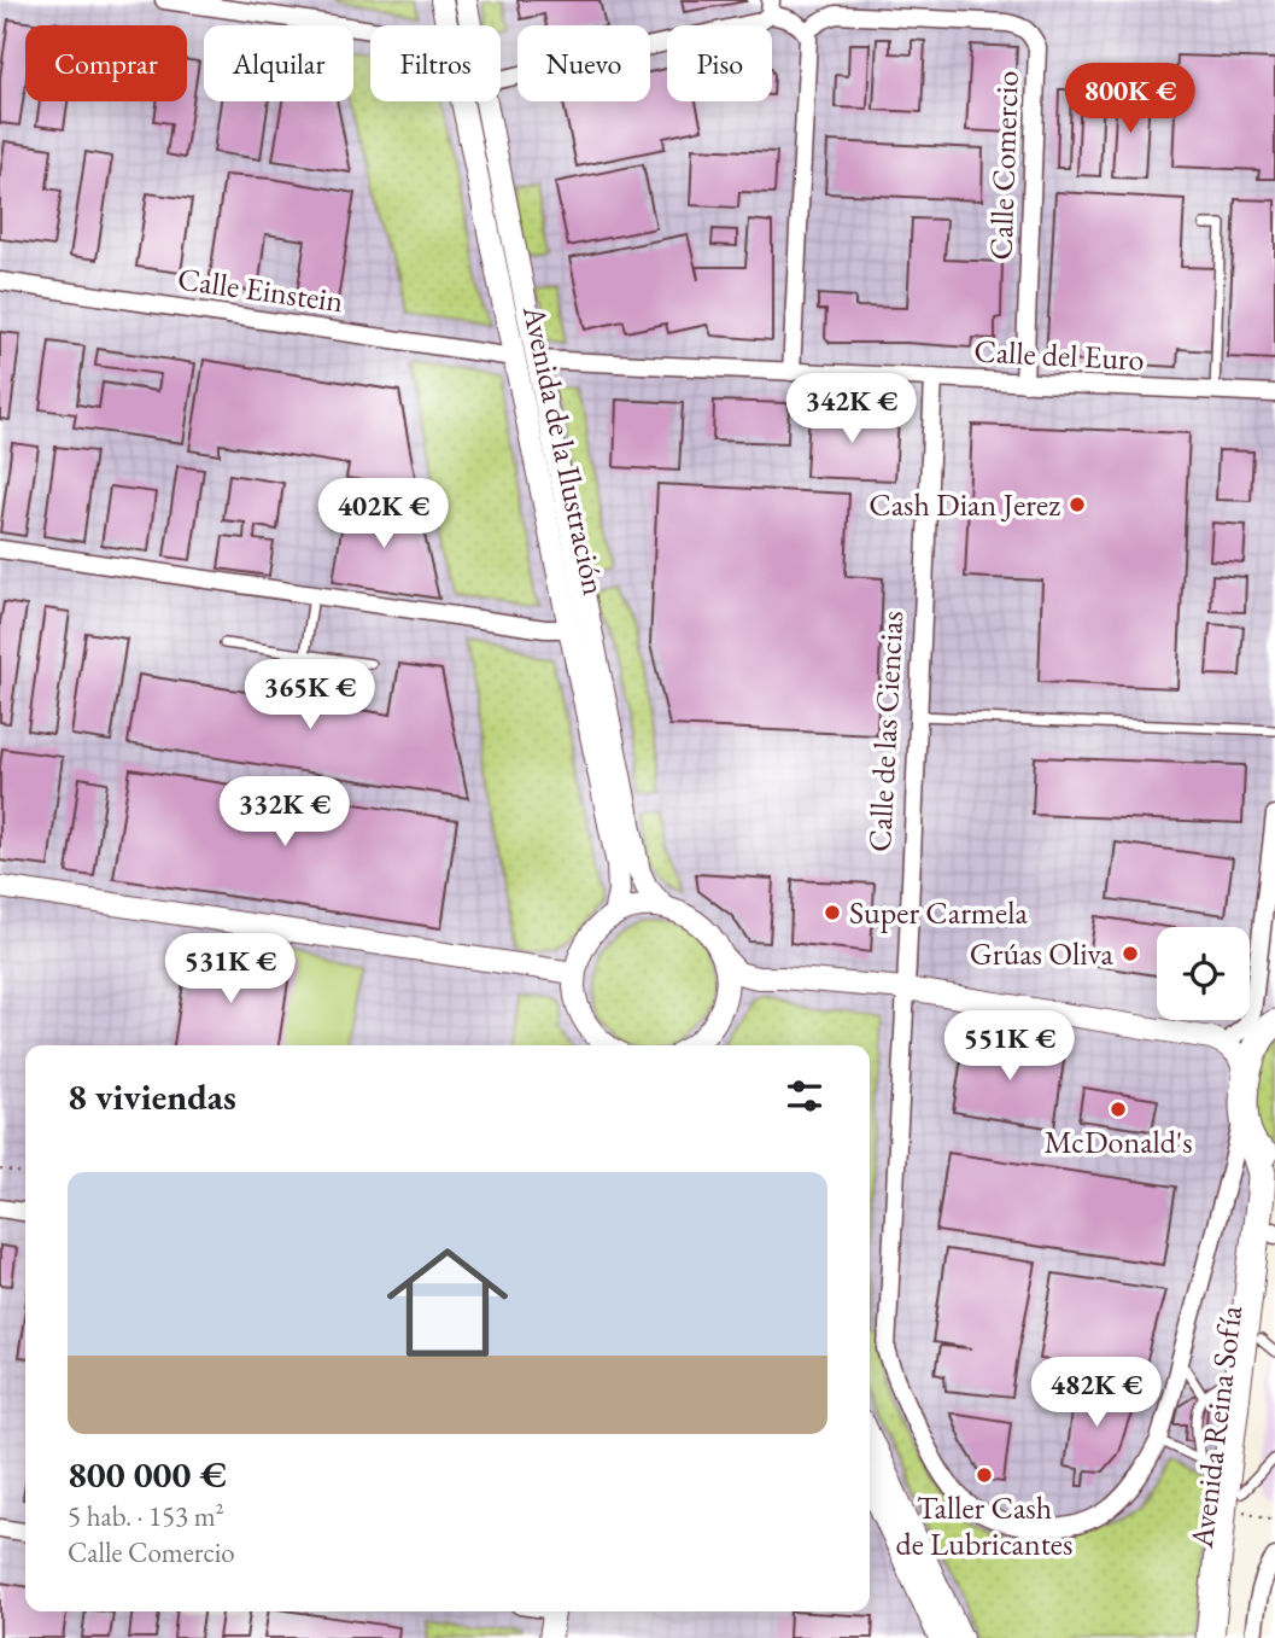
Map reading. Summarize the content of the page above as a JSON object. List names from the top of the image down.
{
  "streets": {
    "main road": ["Avenida Reina Sofía"],
    "street": [
      "Calle Comercio",
      "Calle Einstein",
      "Calle del Euro",
      "Avenida de la Ilustración",
      "Calle de las Ciencias"
    ]
  },
  "crossings": [
    ["Calle Comercio", "Calle del Euro"],
    ["Calle Einstein", "Avenida de la Ilustración"],
    ["Calle del Euro", "Avenida de la Ilustración"],
    ["Calle del Euro", "Calle de las Ciencias"],
    ["Calle de las Ciencias", "Avenida Reina Sofía"]
  ],
  "places": [
    "Cash Dian Jerez",
    "Super Carmela",
    "Grúas Oliva",
    "McDonald's",
    "Taller Cash de Lubricantes"
  ],
  "page": {
    "chip": [
      "Comprar",
      "Alquilar",
      "Filtros",
      "Nuevo",
      "Piso"
    ],
    "price": [
      "800K €",
      "342K €",
      "402K €",
      "365K €",
      "332K €",
      "531K €",
      "551K €",
      "482K €"
    ],
    "heading": "8 viviendas",
    "list": [
      {
        "name": "800 000 €",
        "note": "5 hab. · 153 m² · Calle Comercio"
      }
    ]
  }
}
